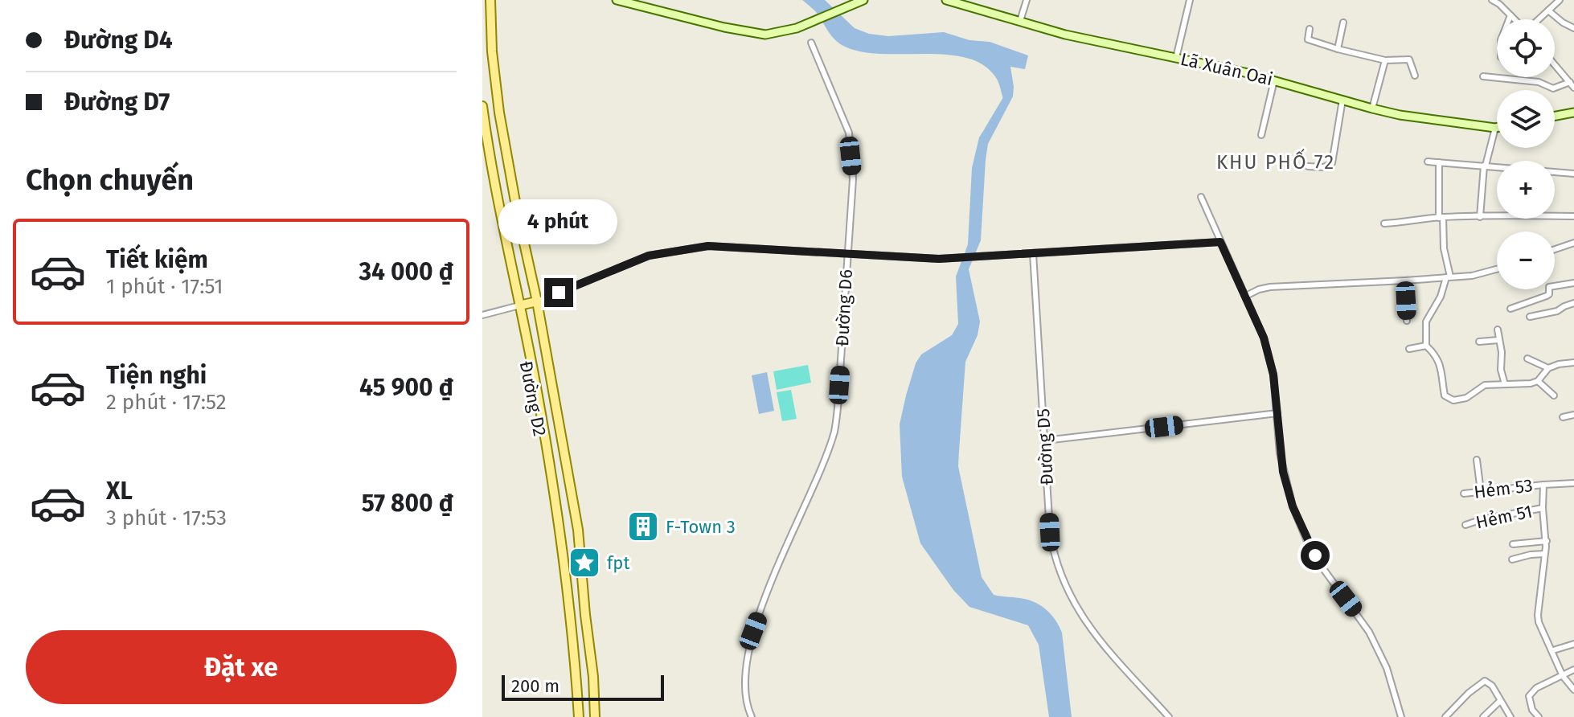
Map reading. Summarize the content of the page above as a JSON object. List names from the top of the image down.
{
  "streets": {
    "main road": ["Lã Xuân Oai", "Đường D2"],
    "street": [
      "Đường D6",
      "Đường D5",
      "Hẻm 53",
      "Hẻm 51"
    ]
  },
  "districts": ["KHU PHỐ 72"],
  "places": {
    "building": ["F-Town 3"],
    "place": ["fpt"]
  },
  "scale_bar": "200 m",
  "page": {
    "banner": ["Đường D4", "Đường D7"],
    "map_buttons": ["+", "−"],
    "heading": "Chọn chuyến",
    "bubble": "4 phút",
    "list": [
      {
        "name": "Tiết kiệm",
        "note": "1 phút · 17:51",
        "value": "34 000 ₫"
      },
      {
        "name": "Tiện nghi",
        "note": "2 phút · 17:52",
        "value": "45 900 ₫"
      },
      {
        "name": "XL",
        "note": "3 phút · 17:53",
        "value": "57 800 ₫"
      }
    ],
    "buttons": "Đặt xe",
    "scale": "200 m"
  }
}
